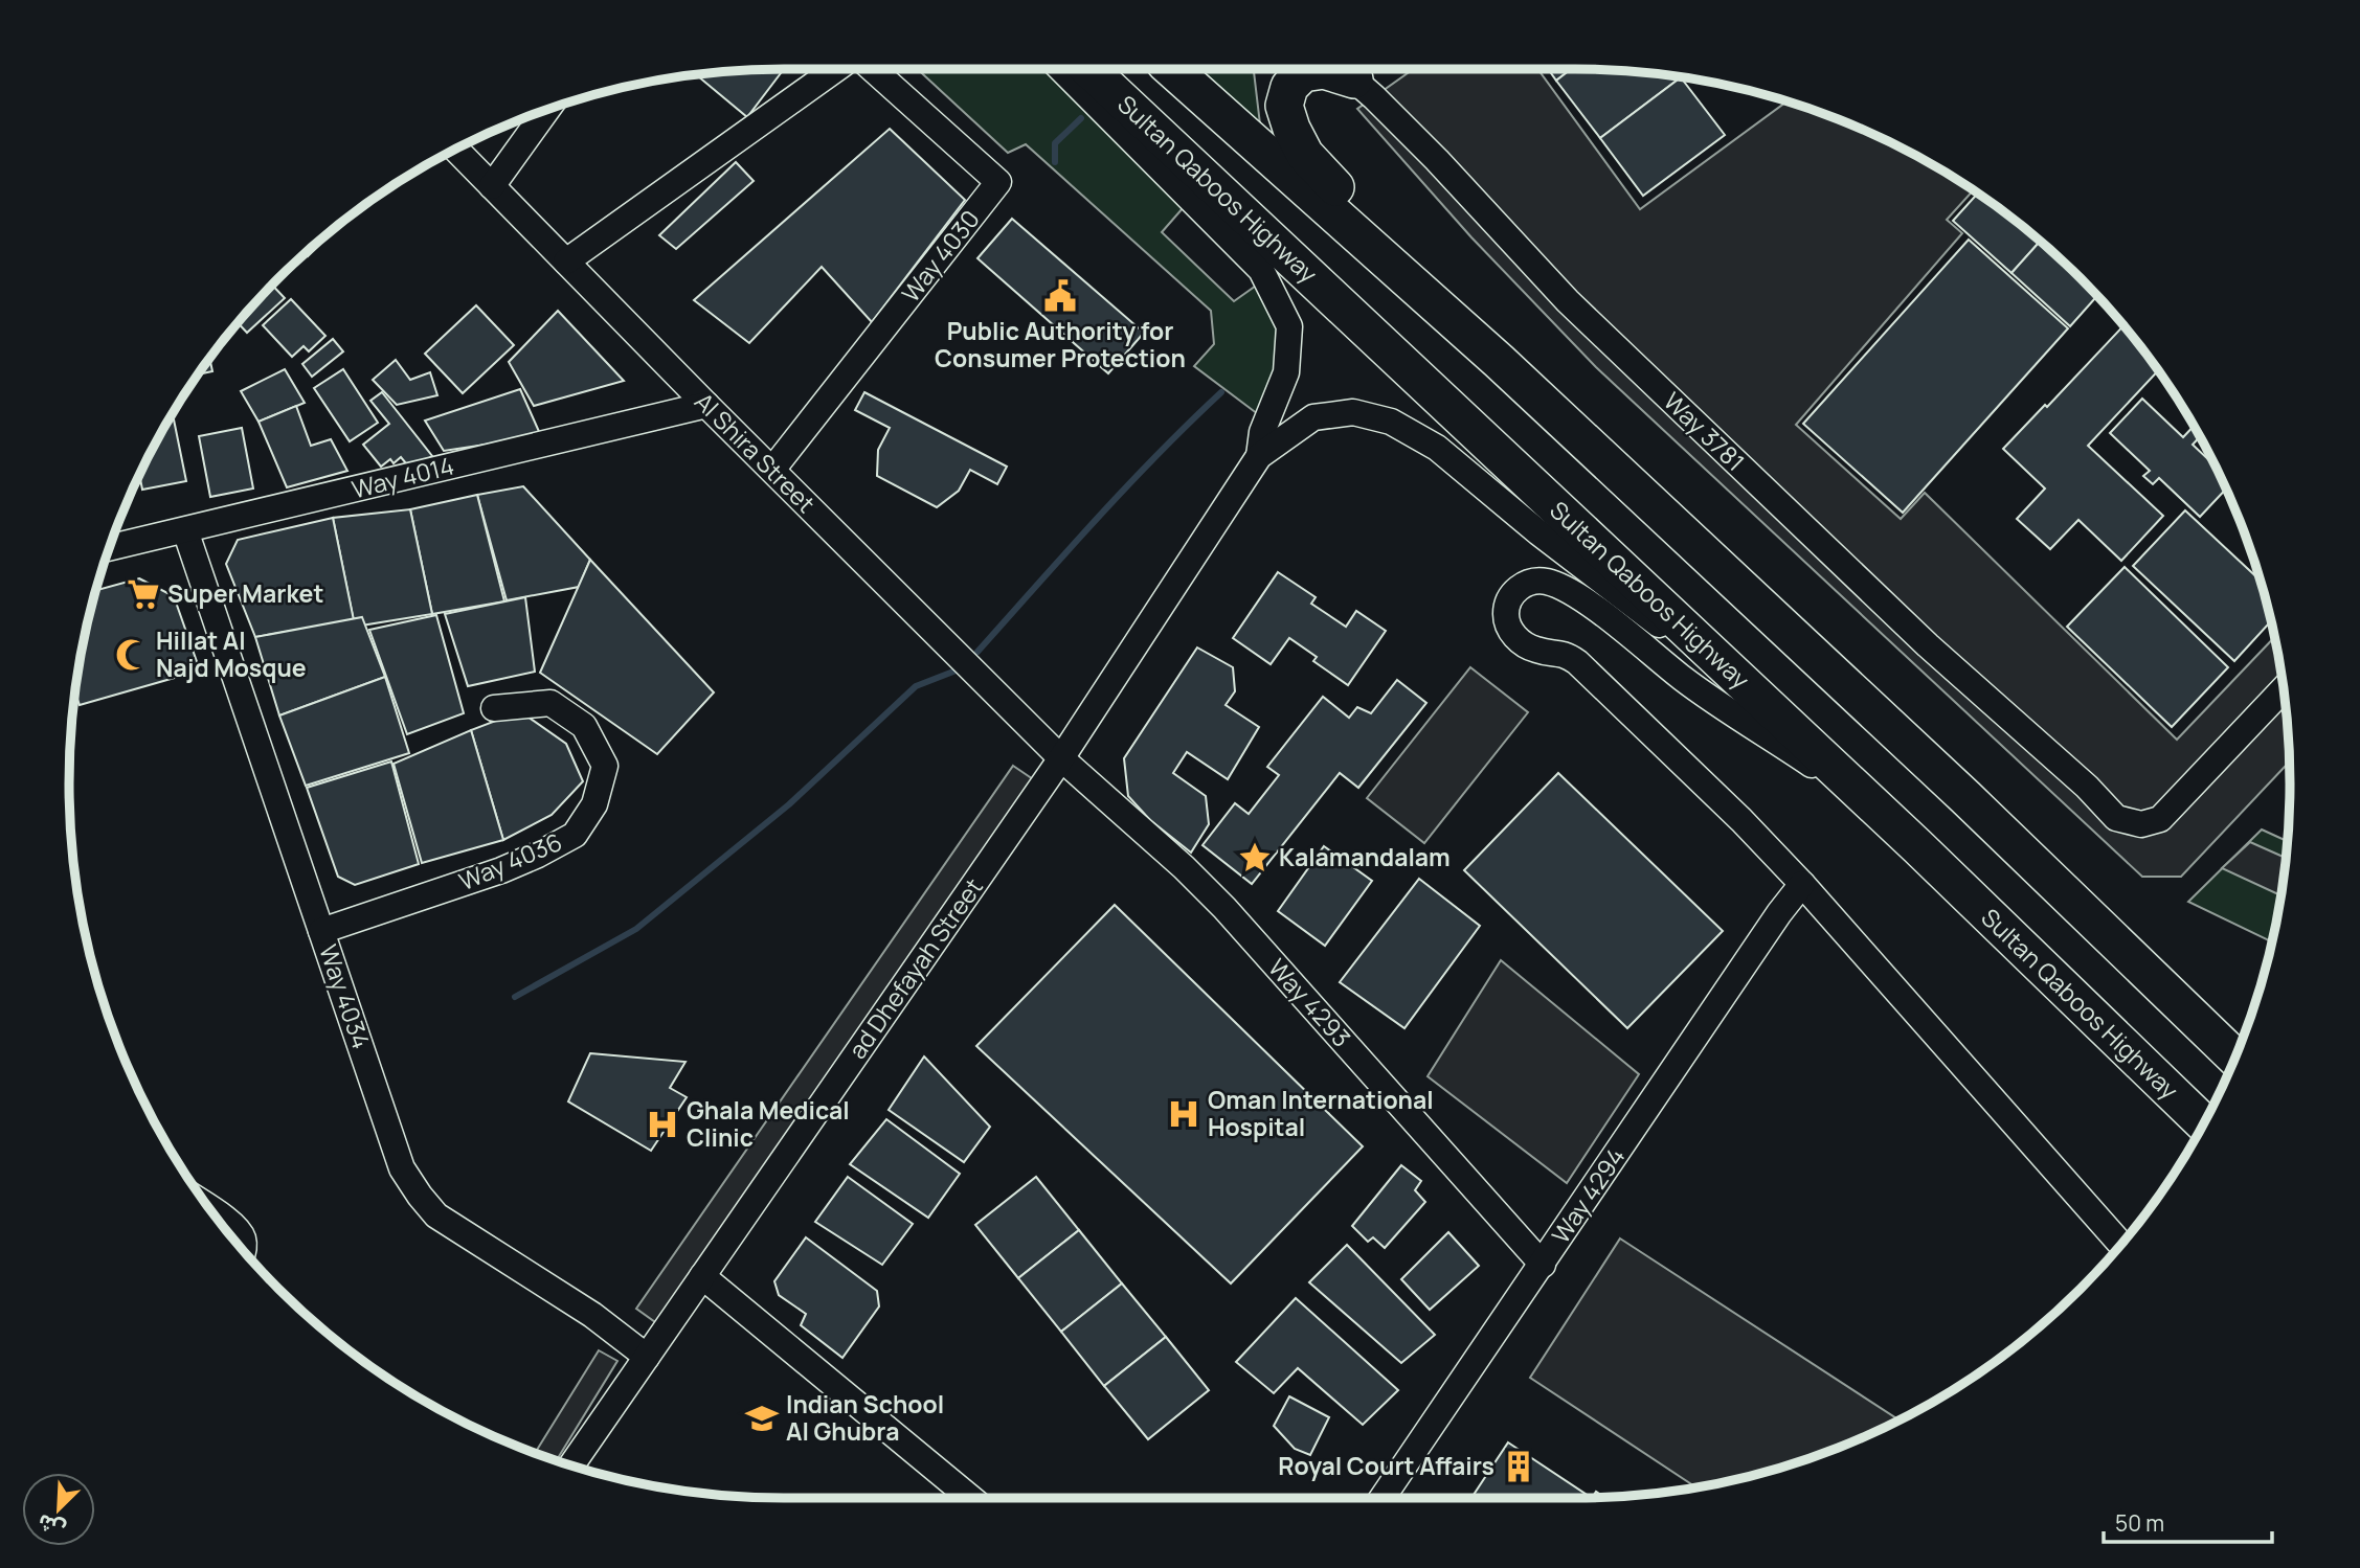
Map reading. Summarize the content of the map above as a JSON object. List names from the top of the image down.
{
  "streets": {
    "highway": ["Sultan Qaboos Highway"],
    "street": [
      "Way 4030",
      "Way 3781",
      "Al Shira Street",
      "Way 4014",
      "Way 4036",
      "ad Dhefayah Street",
      "Way 4034",
      "Way 4293",
      "Way 4294"
    ]
  },
  "crossings": [
    ["Way 4030", "Al Shira Street"],
    ["Al Shira Street", "Way 4014"],
    ["Al Shira Street", "ad Dhefayah Street"],
    ["Al Shira Street", "Way 4293"],
    ["Way 4014", "Way 4034"],
    ["Way 4036", "Way 4034"],
    ["ad Dhefayah Street", "Way 4034"],
    ["ad Dhefayah Street", "Way 4293"],
    ["Way 4293", "Way 4294"]
  ],
  "places": {
    "public building": ["Public Authority for Consumer Protection"],
    "supermarket": ["Super Market"],
    "mosque": ["Hillat Al Najd Mosque"],
    "place": ["Kalamandalam"],
    "hospital": ["Oman International Hospital", "Ghala Medical Clinic"],
    "school or university": ["Indian School Al Ghubra"],
    "building": ["Royal Court Affairs"]
  },
  "scale_bar": "50 m",
  "north": "bottom left"
}
